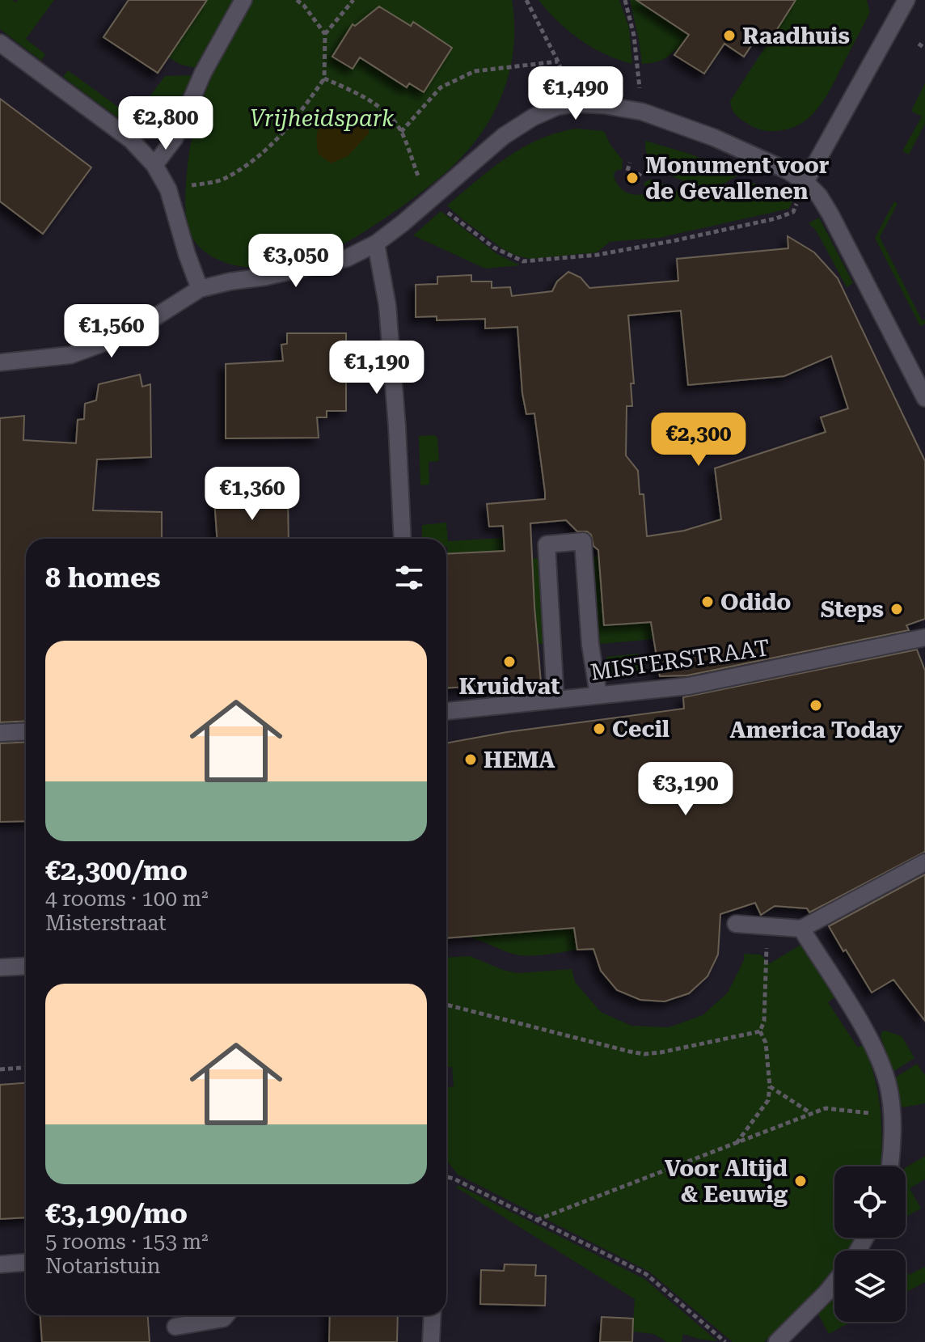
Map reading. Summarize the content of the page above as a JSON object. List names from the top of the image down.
{
  "streets": {
    "street": ["MISTERSTRAAT"]
  },
  "parks": ["Vrijheidspark"],
  "places": [
    "Raadhuis",
    "Monument voor de Gevallenen",
    "Odido",
    "Steps",
    "Kruidvat",
    "America Today",
    "Cecil",
    "HEMA",
    "Voor Altijd & Eeuwig"
  ],
  "page": {
    "price": [
      "€1,490",
      "€2,800",
      "€3,050",
      "€1,560",
      "€1,190",
      "€2,300",
      "€1,360",
      "€3,190"
    ],
    "heading": "8 homes",
    "list": [
      {
        "name": "€2,300/mo",
        "note": "4 rooms · 100 m² · Misterstraat"
      },
      {
        "name": "€3,190/mo",
        "note": "5 rooms · 153 m² · Notaristuin"
      }
    ]
  }
}
